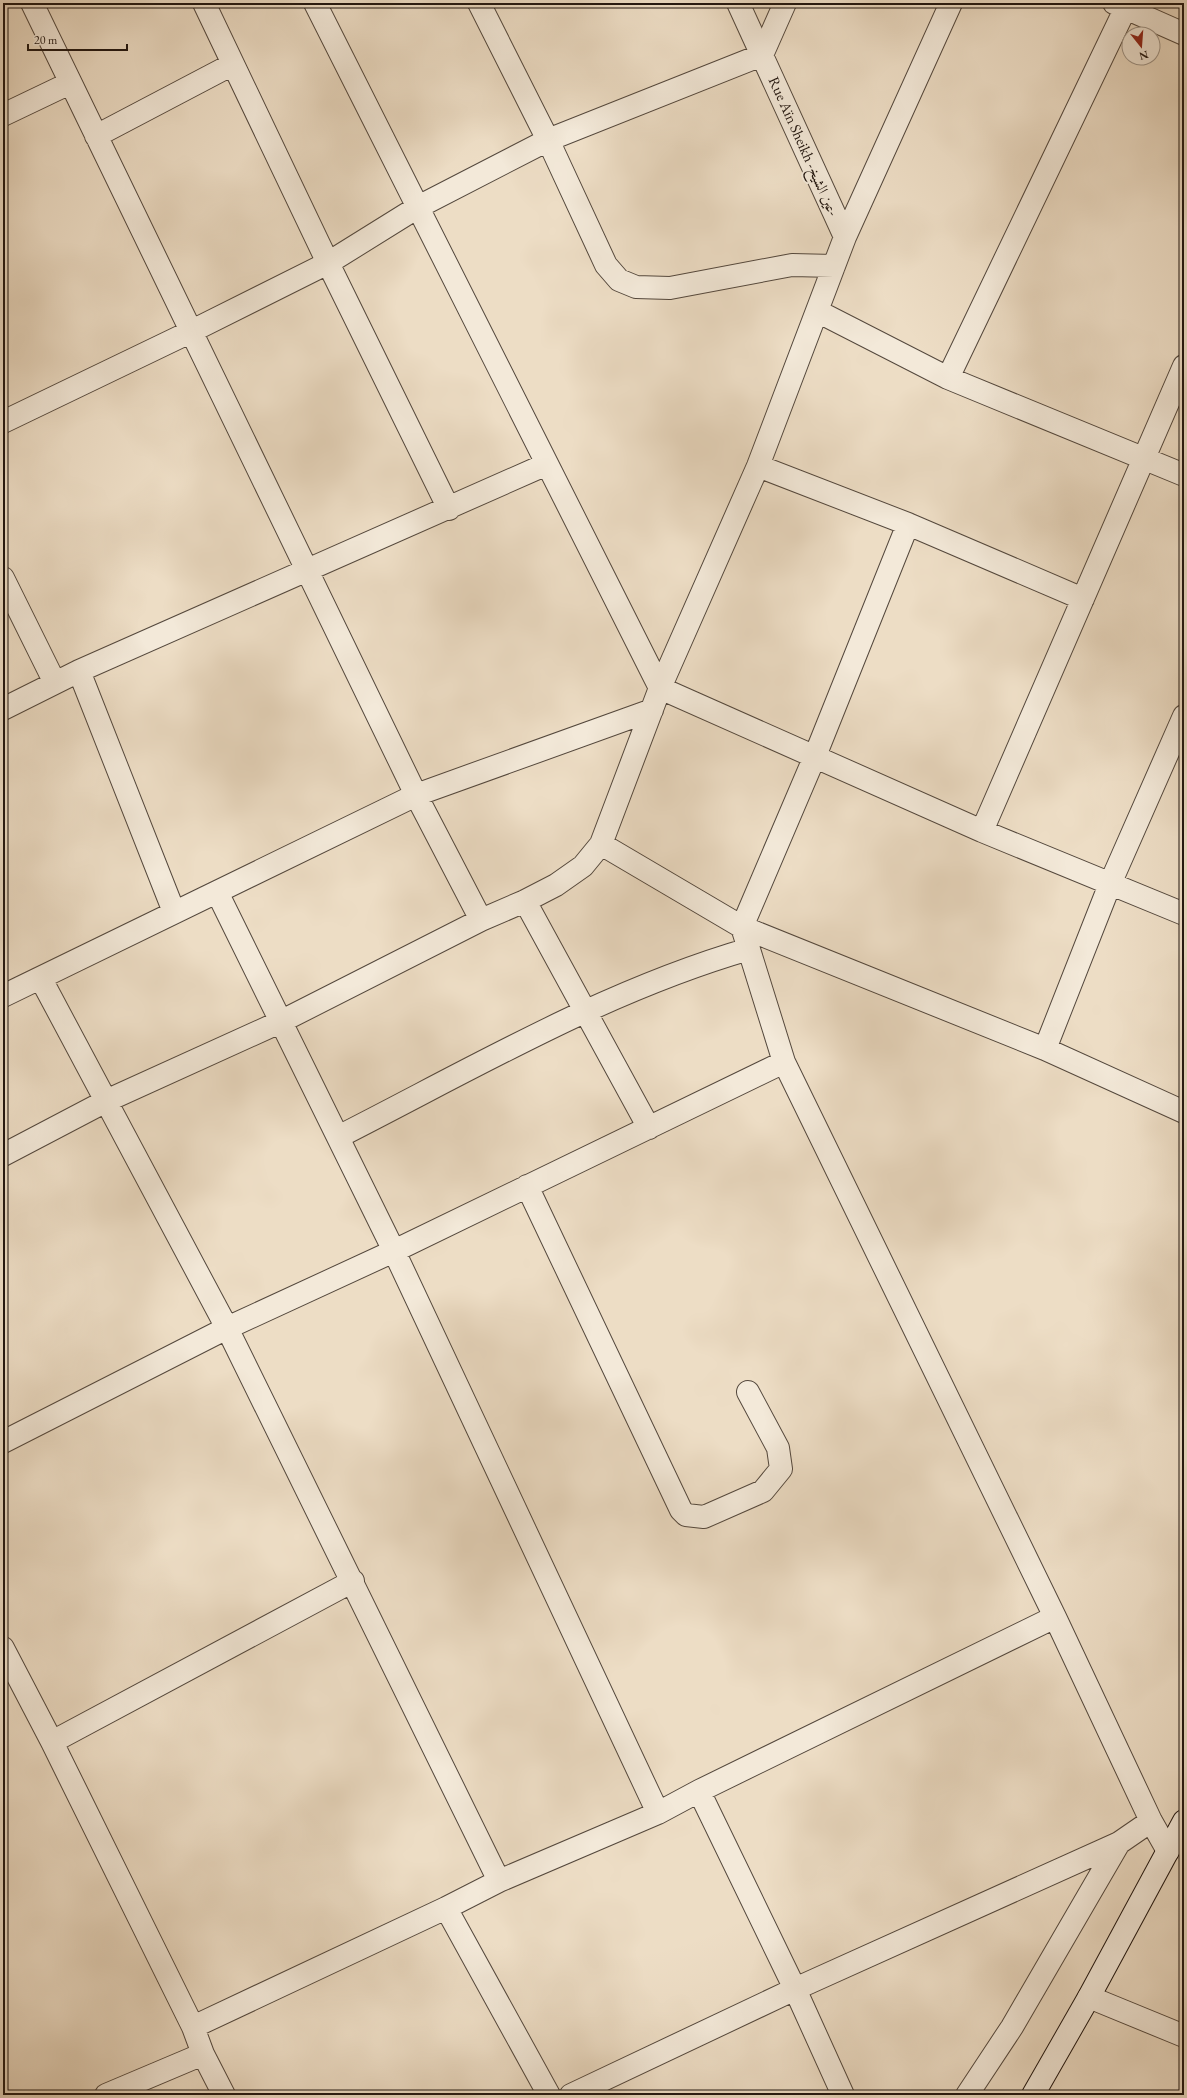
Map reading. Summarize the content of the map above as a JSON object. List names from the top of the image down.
{
  "streets": {
    "street": ["Rue Aïn Sheikh -عين الشيخ-"]
  },
  "scale_bar": "20 m",
  "north": "bottom"
}
